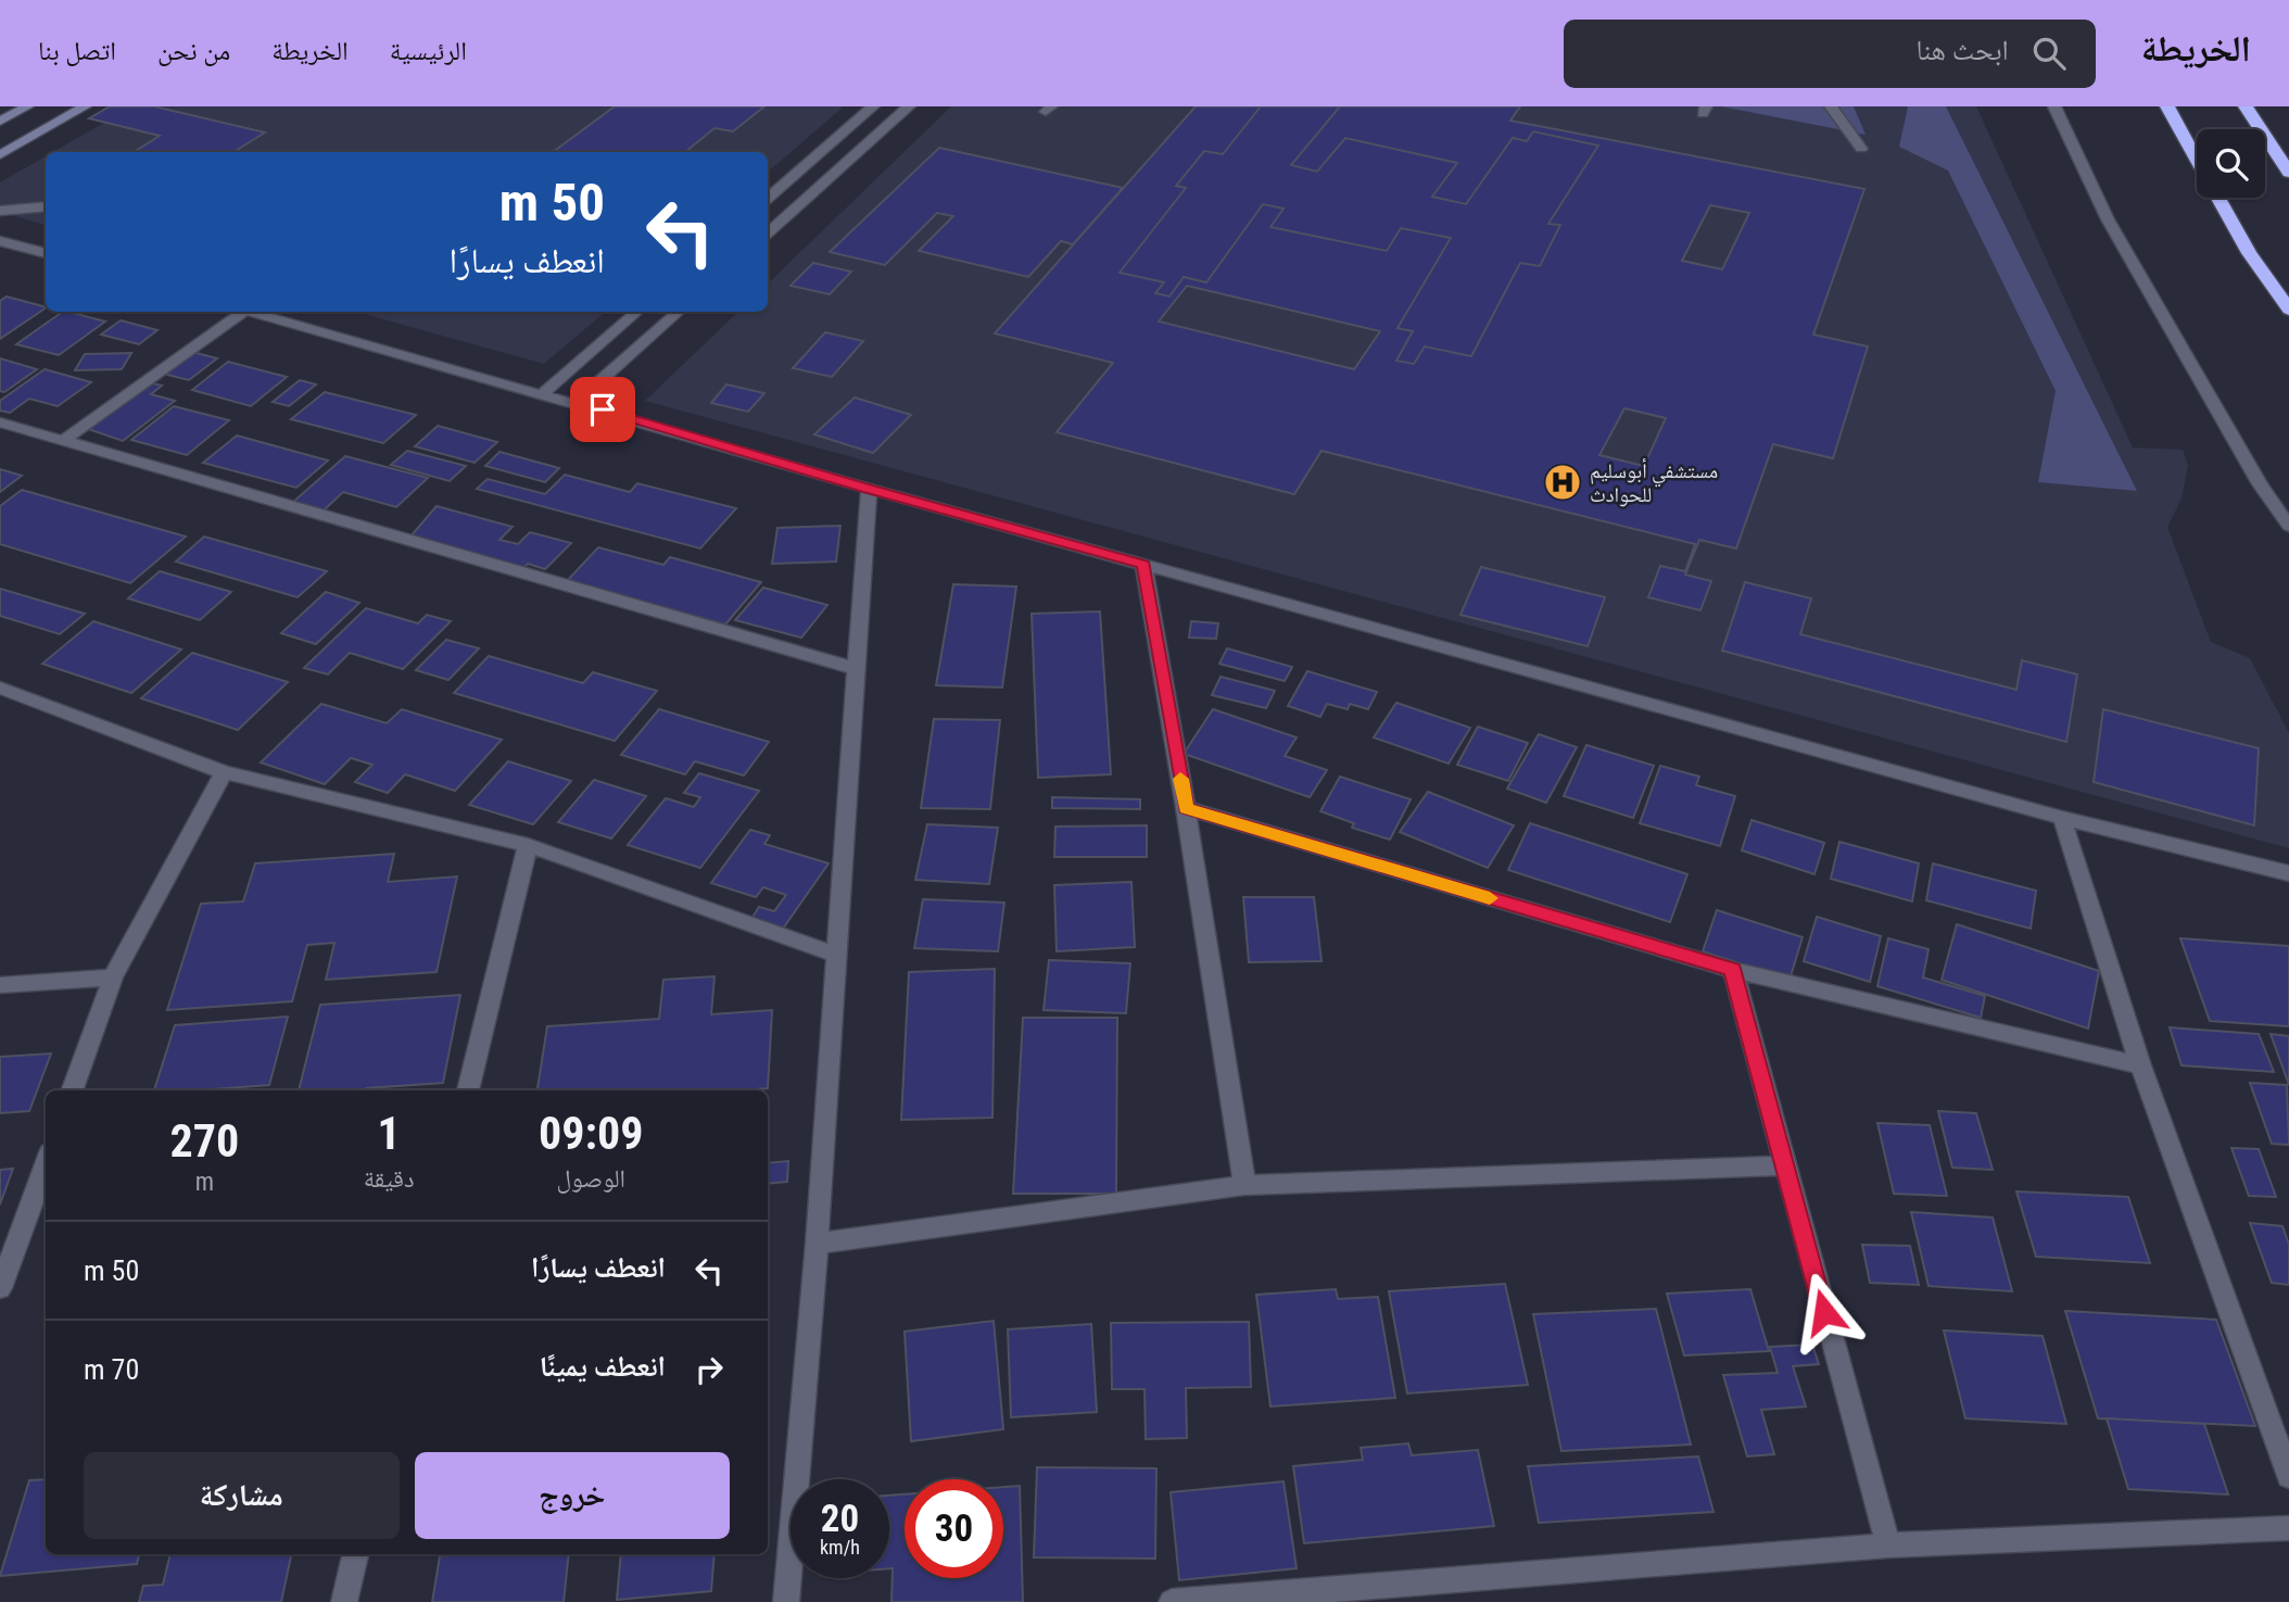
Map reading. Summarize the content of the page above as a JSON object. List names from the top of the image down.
{
  "places": {
    "hospital": ["مستشفي أبوسليم للحوادث"]
  },
  "page": {
    "header": "الخريطة",
    "search": "ابحث هنا",
    "nav": [
      "الرئيسية",
      "الخريطة",
      "من نحن",
      "اتصل بنا"
    ],
    "turn": ["50 m", "انعطف يسارًا"],
    "eta": [
      "09:09",
      "الوصول",
      "1",
      "دقيقة",
      "270",
      "m"
    ],
    "list": [
      {
        "name": "انعطف يسارًا",
        "value": "50 m"
      },
      {
        "name": "انعطف يمينًا",
        "value": "70 m"
      }
    ],
    "buttons": ["خروج", "مشاركة"],
    "speed": "20 km/h",
    "limit": "30"
  }
}
